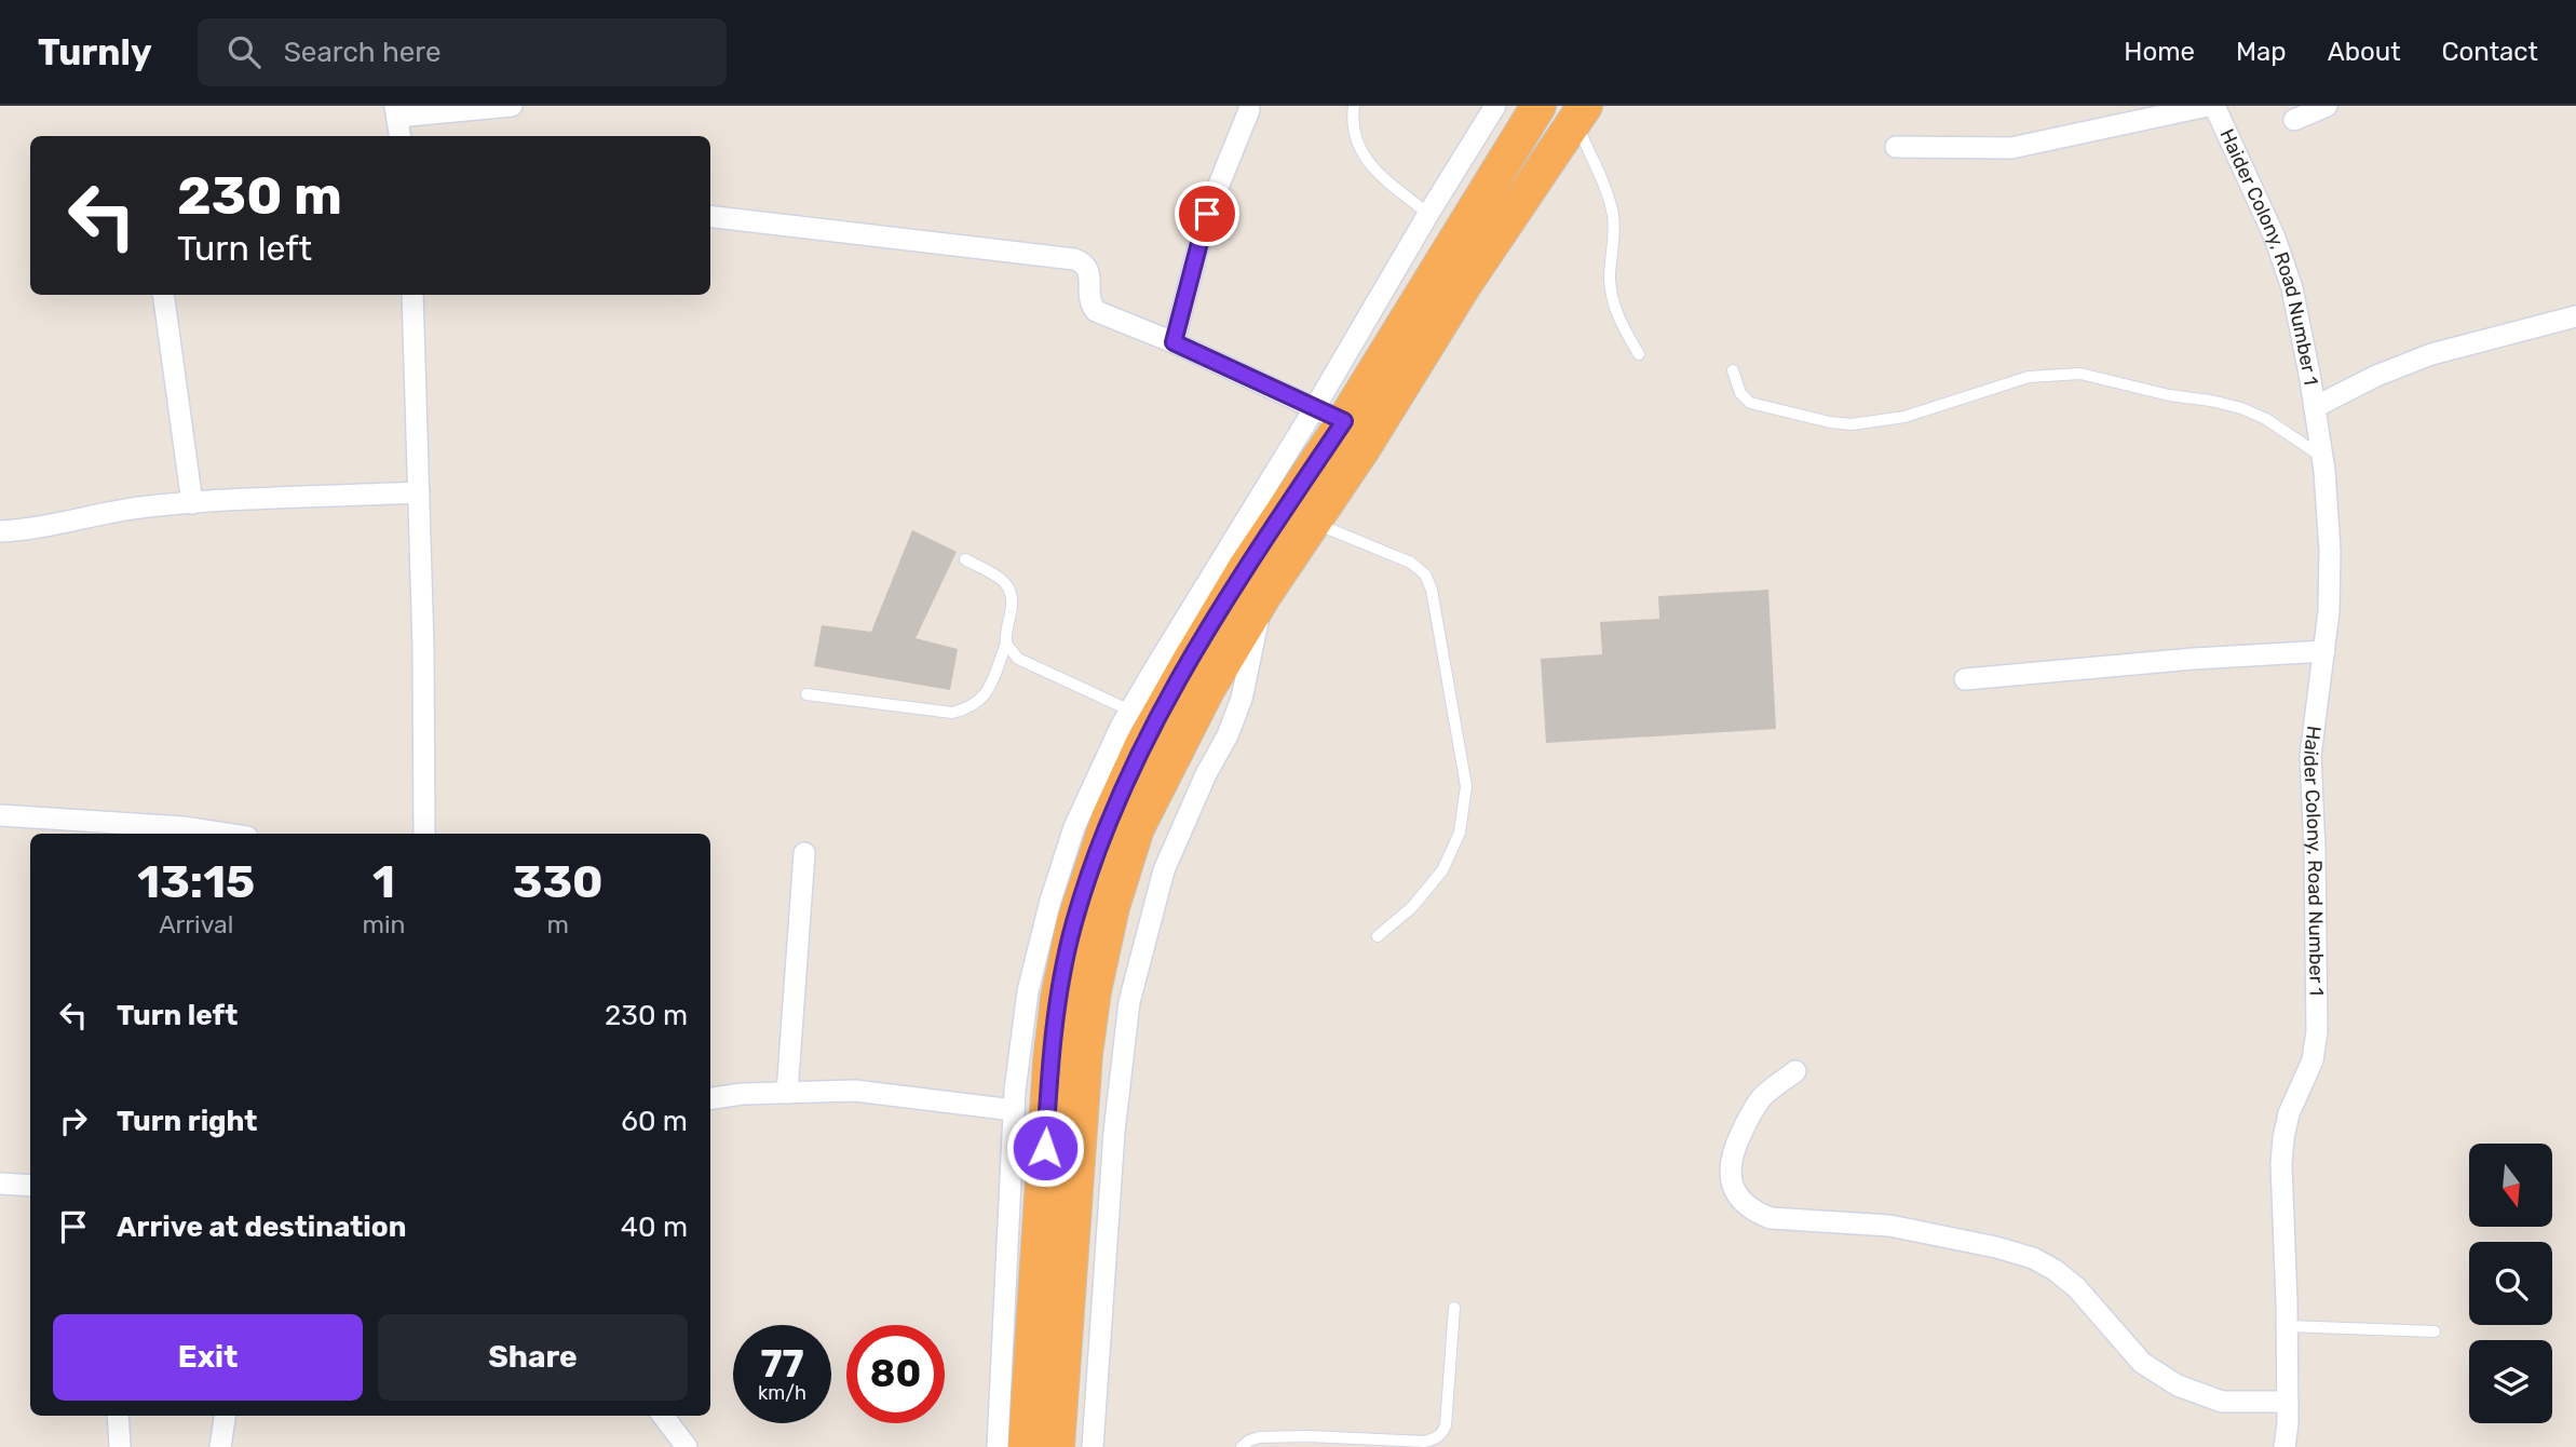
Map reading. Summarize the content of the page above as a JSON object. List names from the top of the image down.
{
  "streets": {
    "street": ["Haider Colony, Road Number 1"]
  },
  "north": "bottom",
  "page": {
    "header": "Turnly",
    "search": "Search here",
    "nav": [
      "Home",
      "Map",
      "About",
      "Contact"
    ],
    "turn": ["230 m", "Turn left"],
    "eta": [
      "13:15",
      "Arrival",
      "1",
      "min",
      "330",
      "m"
    ],
    "list": [
      {
        "name": "Turn left",
        "value": "230 m"
      },
      {
        "name": "Turn right",
        "value": "60 m"
      },
      {
        "name": "Arrive at destination",
        "value": "40 m"
      }
    ],
    "buttons": ["Exit", "Share"],
    "speed": "77 km/h",
    "limit": "80"
  }
}
